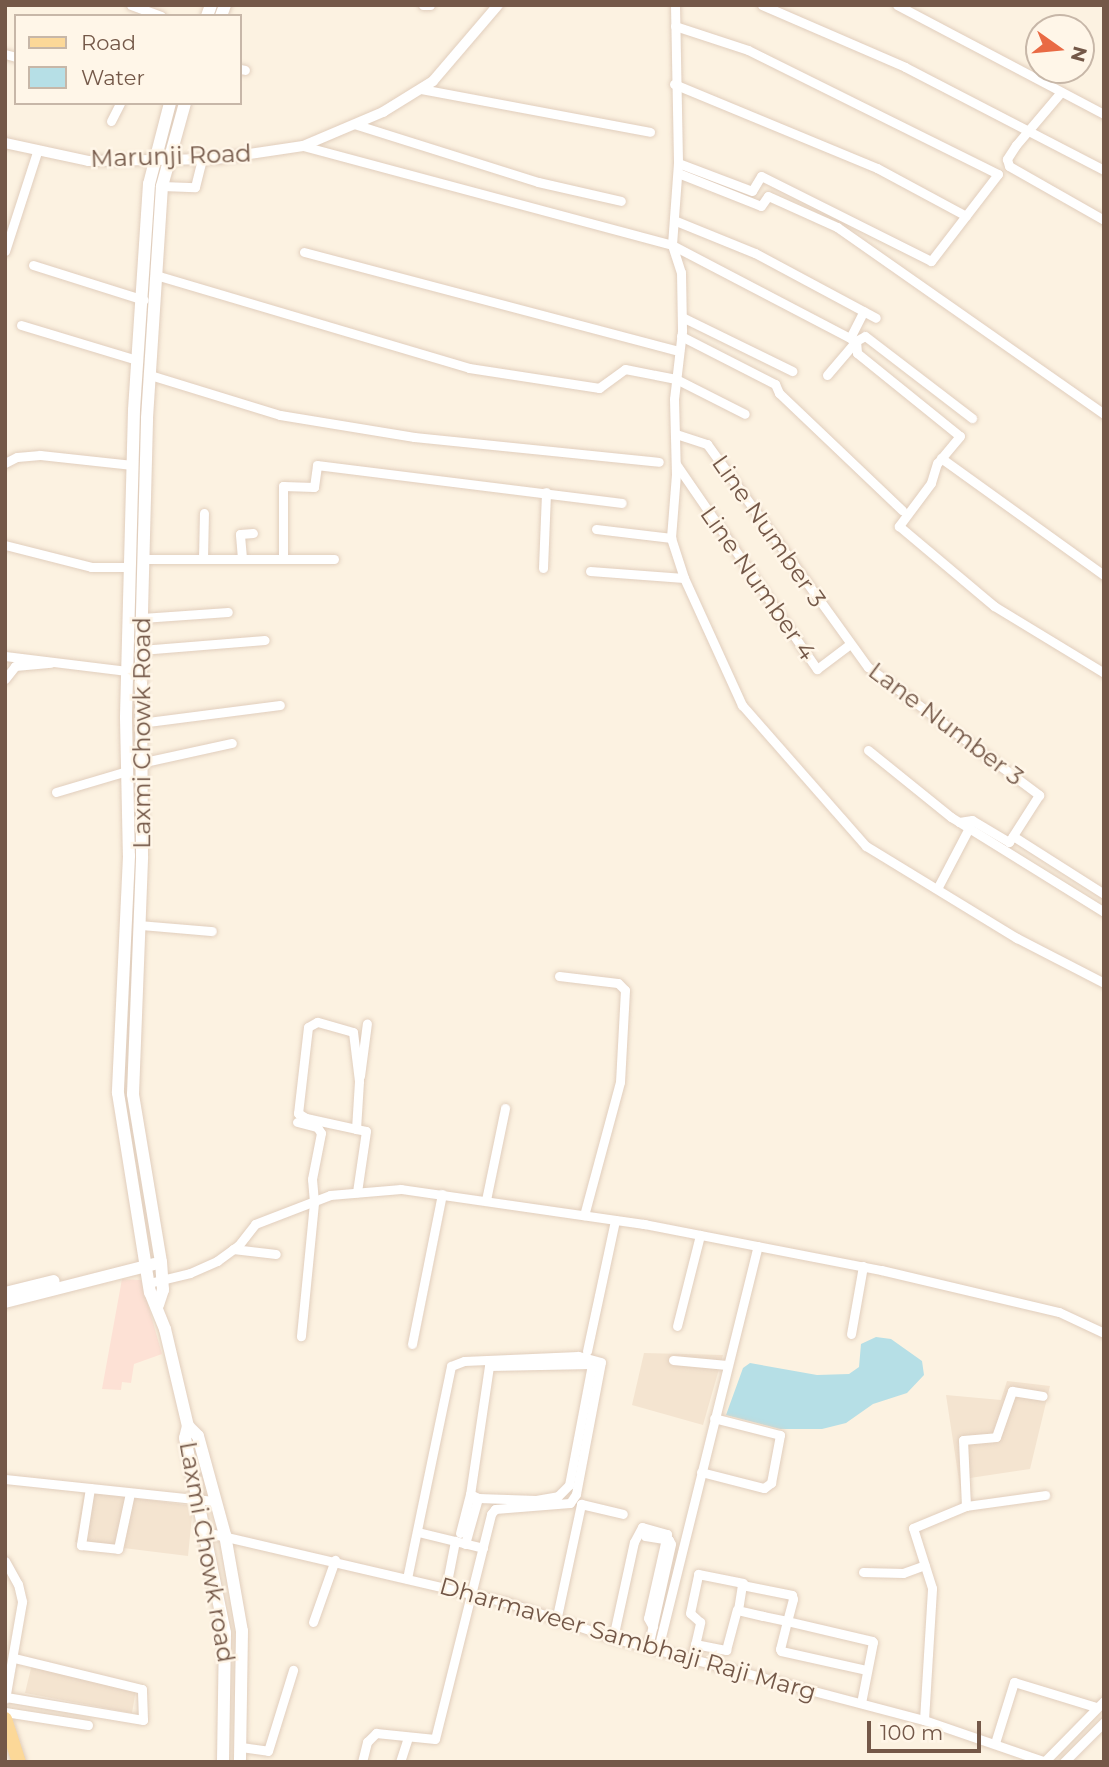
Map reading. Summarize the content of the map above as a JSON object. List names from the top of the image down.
{
  "streets": {
    "main road": ["Laxmi Chowk Road", "Laxmi Chowk road"],
    "street": [
      "Marunji Road",
      "Line Number 3",
      "Line Number 4",
      "Lane Number 3",
      "Dharmaveer Sambhaji Raji Marg"
    ]
  },
  "crossings": [
    ["Marunji Road", "Laxmi Chowk Road"],
    ["Line Number 3", "Line Number 4"],
    ["Line Number 3", "Lane Number 3"],
    ["Line Number 4", "Lane Number 3"],
    ["Laxmi Chowk Road", "Laxmi Chowk road"],
    ["Laxmi Chowk road", "Dharmaveer Sambhaji Raji Marg"]
  ],
  "legend": ["Road", "Water"],
  "scale_bar": "100 m",
  "north": "right"
}
